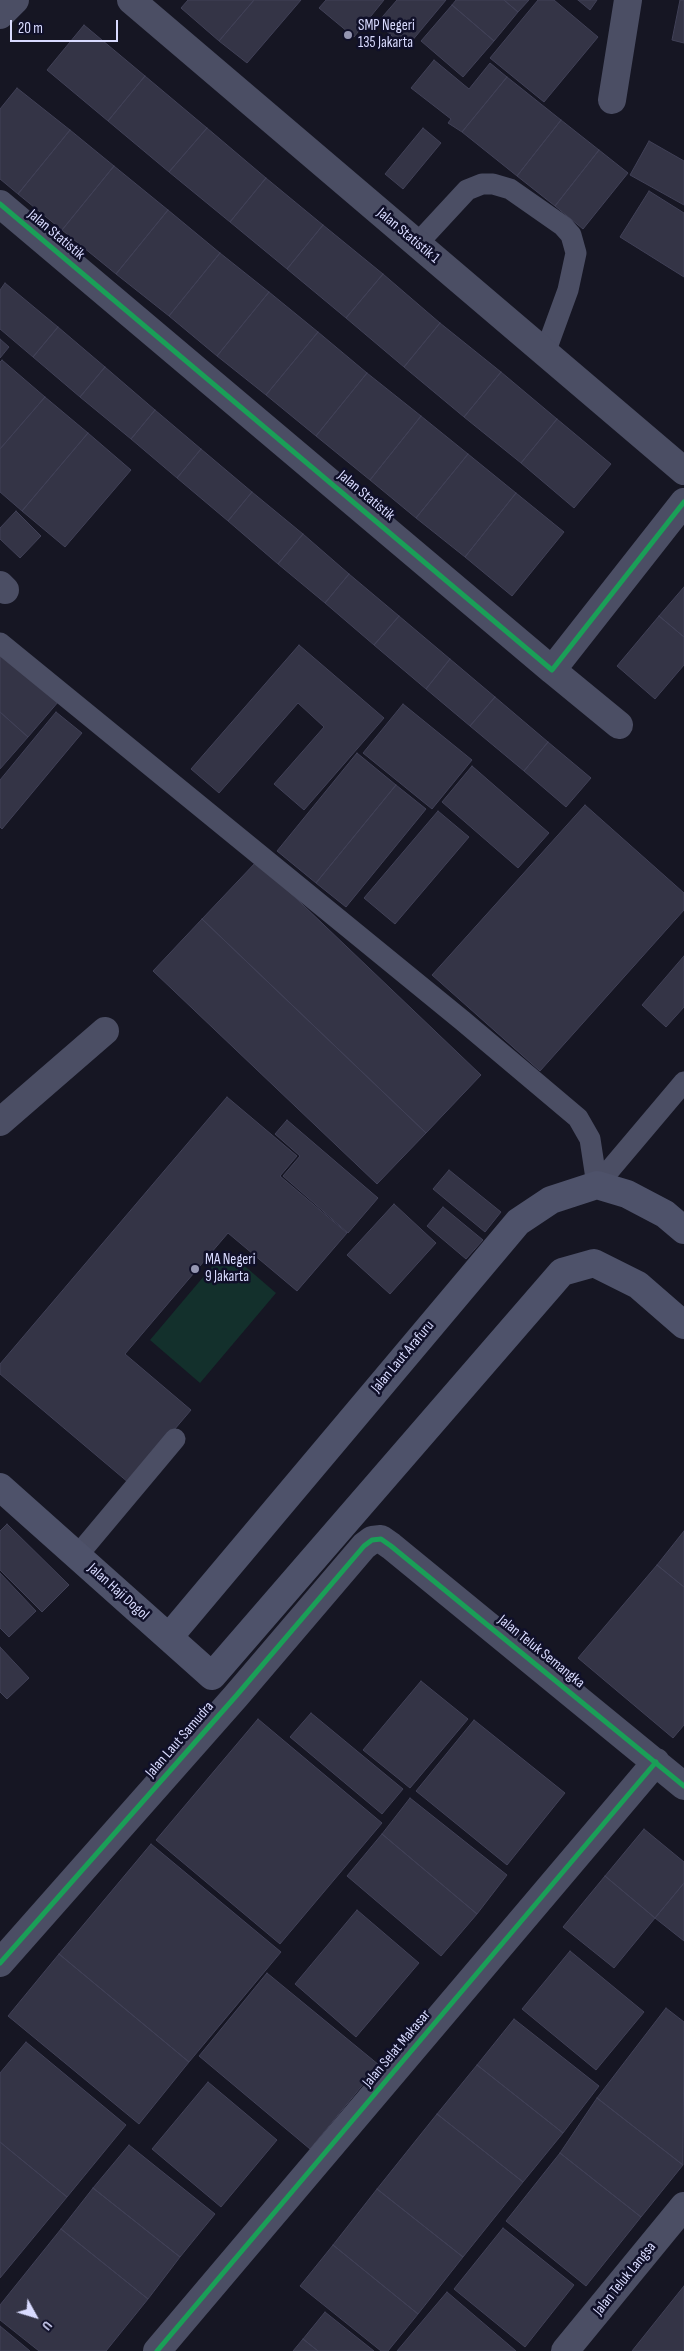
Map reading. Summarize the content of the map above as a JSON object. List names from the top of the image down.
{
  "streets": {
    "street": [
      "Jalan Statistik",
      "Jalan Statistik 1",
      "Jalan Laut Arafuru",
      "Jalan Haji Dogol",
      "Jalan Teluk Semangka",
      "Jalan Laut Samudra",
      "Jalan Selat Makasar",
      "Jalan Teluk Langsa"
    ]
  },
  "crossings": [
    ["Jalan Laut Arafuru", "Jalan Haji Dogol"],
    ["Jalan Haji Dogol", "Jalan Laut Samudra"],
    ["Jalan Teluk Semangka", "Jalan Laut Samudra"],
    ["Jalan Teluk Semangka", "Jalan Selat Makasar"]
  ],
  "places": ["SMP Negeri 135 Jakarta", "MA Negeri 9 Jakarta"],
  "scale_bar": "20 m",
  "north": "bottom right"
}
